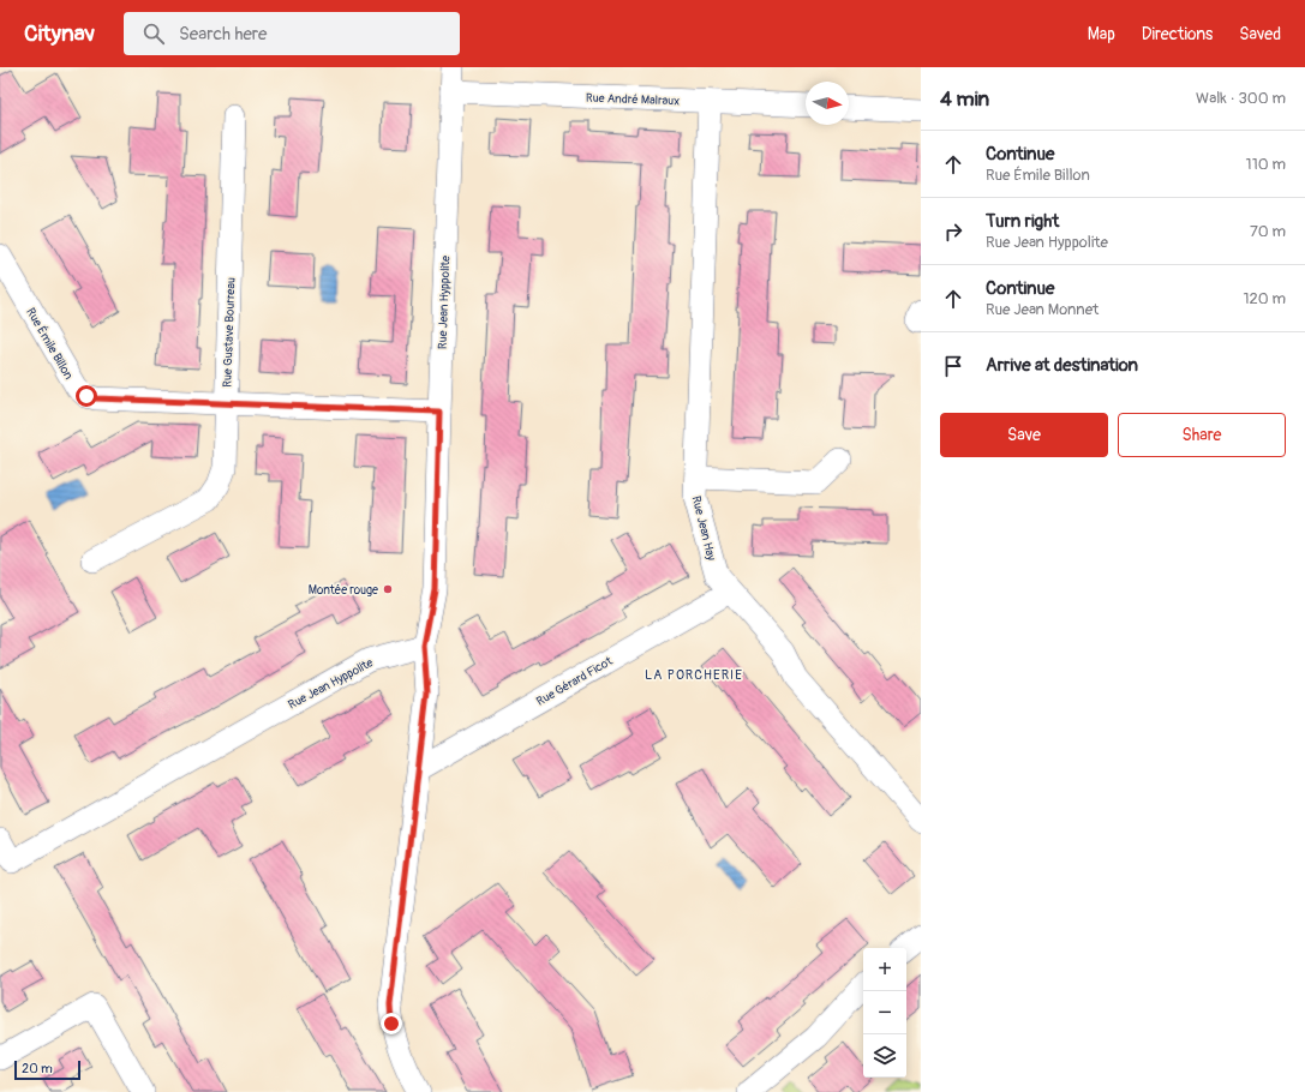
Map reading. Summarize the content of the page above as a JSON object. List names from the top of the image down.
{
  "streets": {
    "street": [
      "Rue André Malraux",
      "Rue Jean Hyppolite",
      "Rue Gustave Bourreau",
      "Rue Émile Billon",
      "Rue Jean Hay",
      "Rue Gérard Ficot"
    ]
  },
  "crossings": [
    ["Rue André Malraux", "Rue Jean Hyppolite"],
    ["Rue André Malraux", "Rue Jean Hay"],
    ["Rue Jean Hyppolite", "Rue Émile Billon"],
    ["Rue Gustave Bourreau", "Rue Émile Billon"],
    ["Rue Jean Hay", "Rue Gérard Ficot"]
  ],
  "districts": ["LA PORCHERIE"],
  "places": ["Montée rouge"],
  "scale_bar": "20 m",
  "north": "right",
  "page": {
    "header": "Citynav",
    "search": "Search here",
    "nav": ["Map", "Directions", "Saved"],
    "heading": ["4 min", "Walk · 300 m"],
    "list": [
      ["Continue", "Rue Émile Billon", "110 m"],
      ["Turn right", "Rue Jean Hyppolite", "70 m"],
      ["Continue", "Rue Jean Monnet", "120 m"],
      "Arrive at destination"
    ],
    "buttons": ["Save", "Share"],
    "map_buttons": ["+", "−"],
    "scale": "20 m"
  }
}
